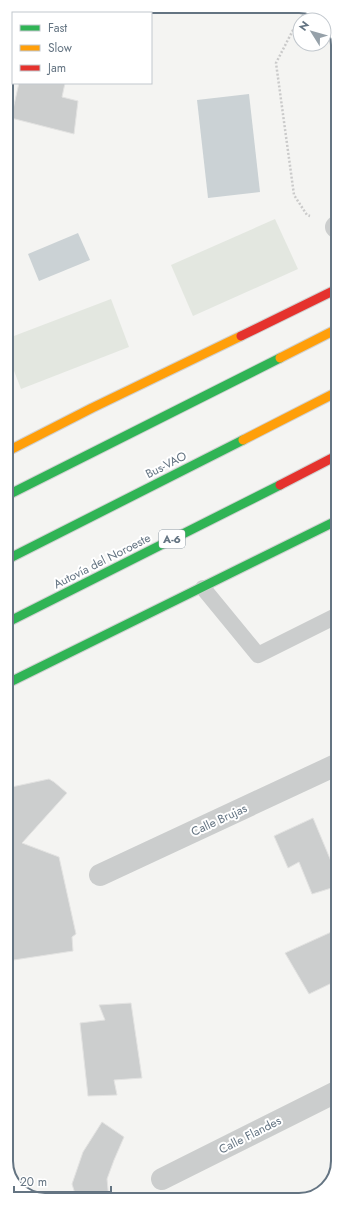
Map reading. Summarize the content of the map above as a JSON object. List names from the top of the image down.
{
  "streets": {
    "highway": ["Bus-VAO", "A-6", "Autovía del Noroeste"],
    "street": ["Calle Brujas", "Calle Flandes"]
  },
  "legend": ["Fast", "Slow", "Jam"],
  "scale_bar": "20 m",
  "north": "top left"
}
